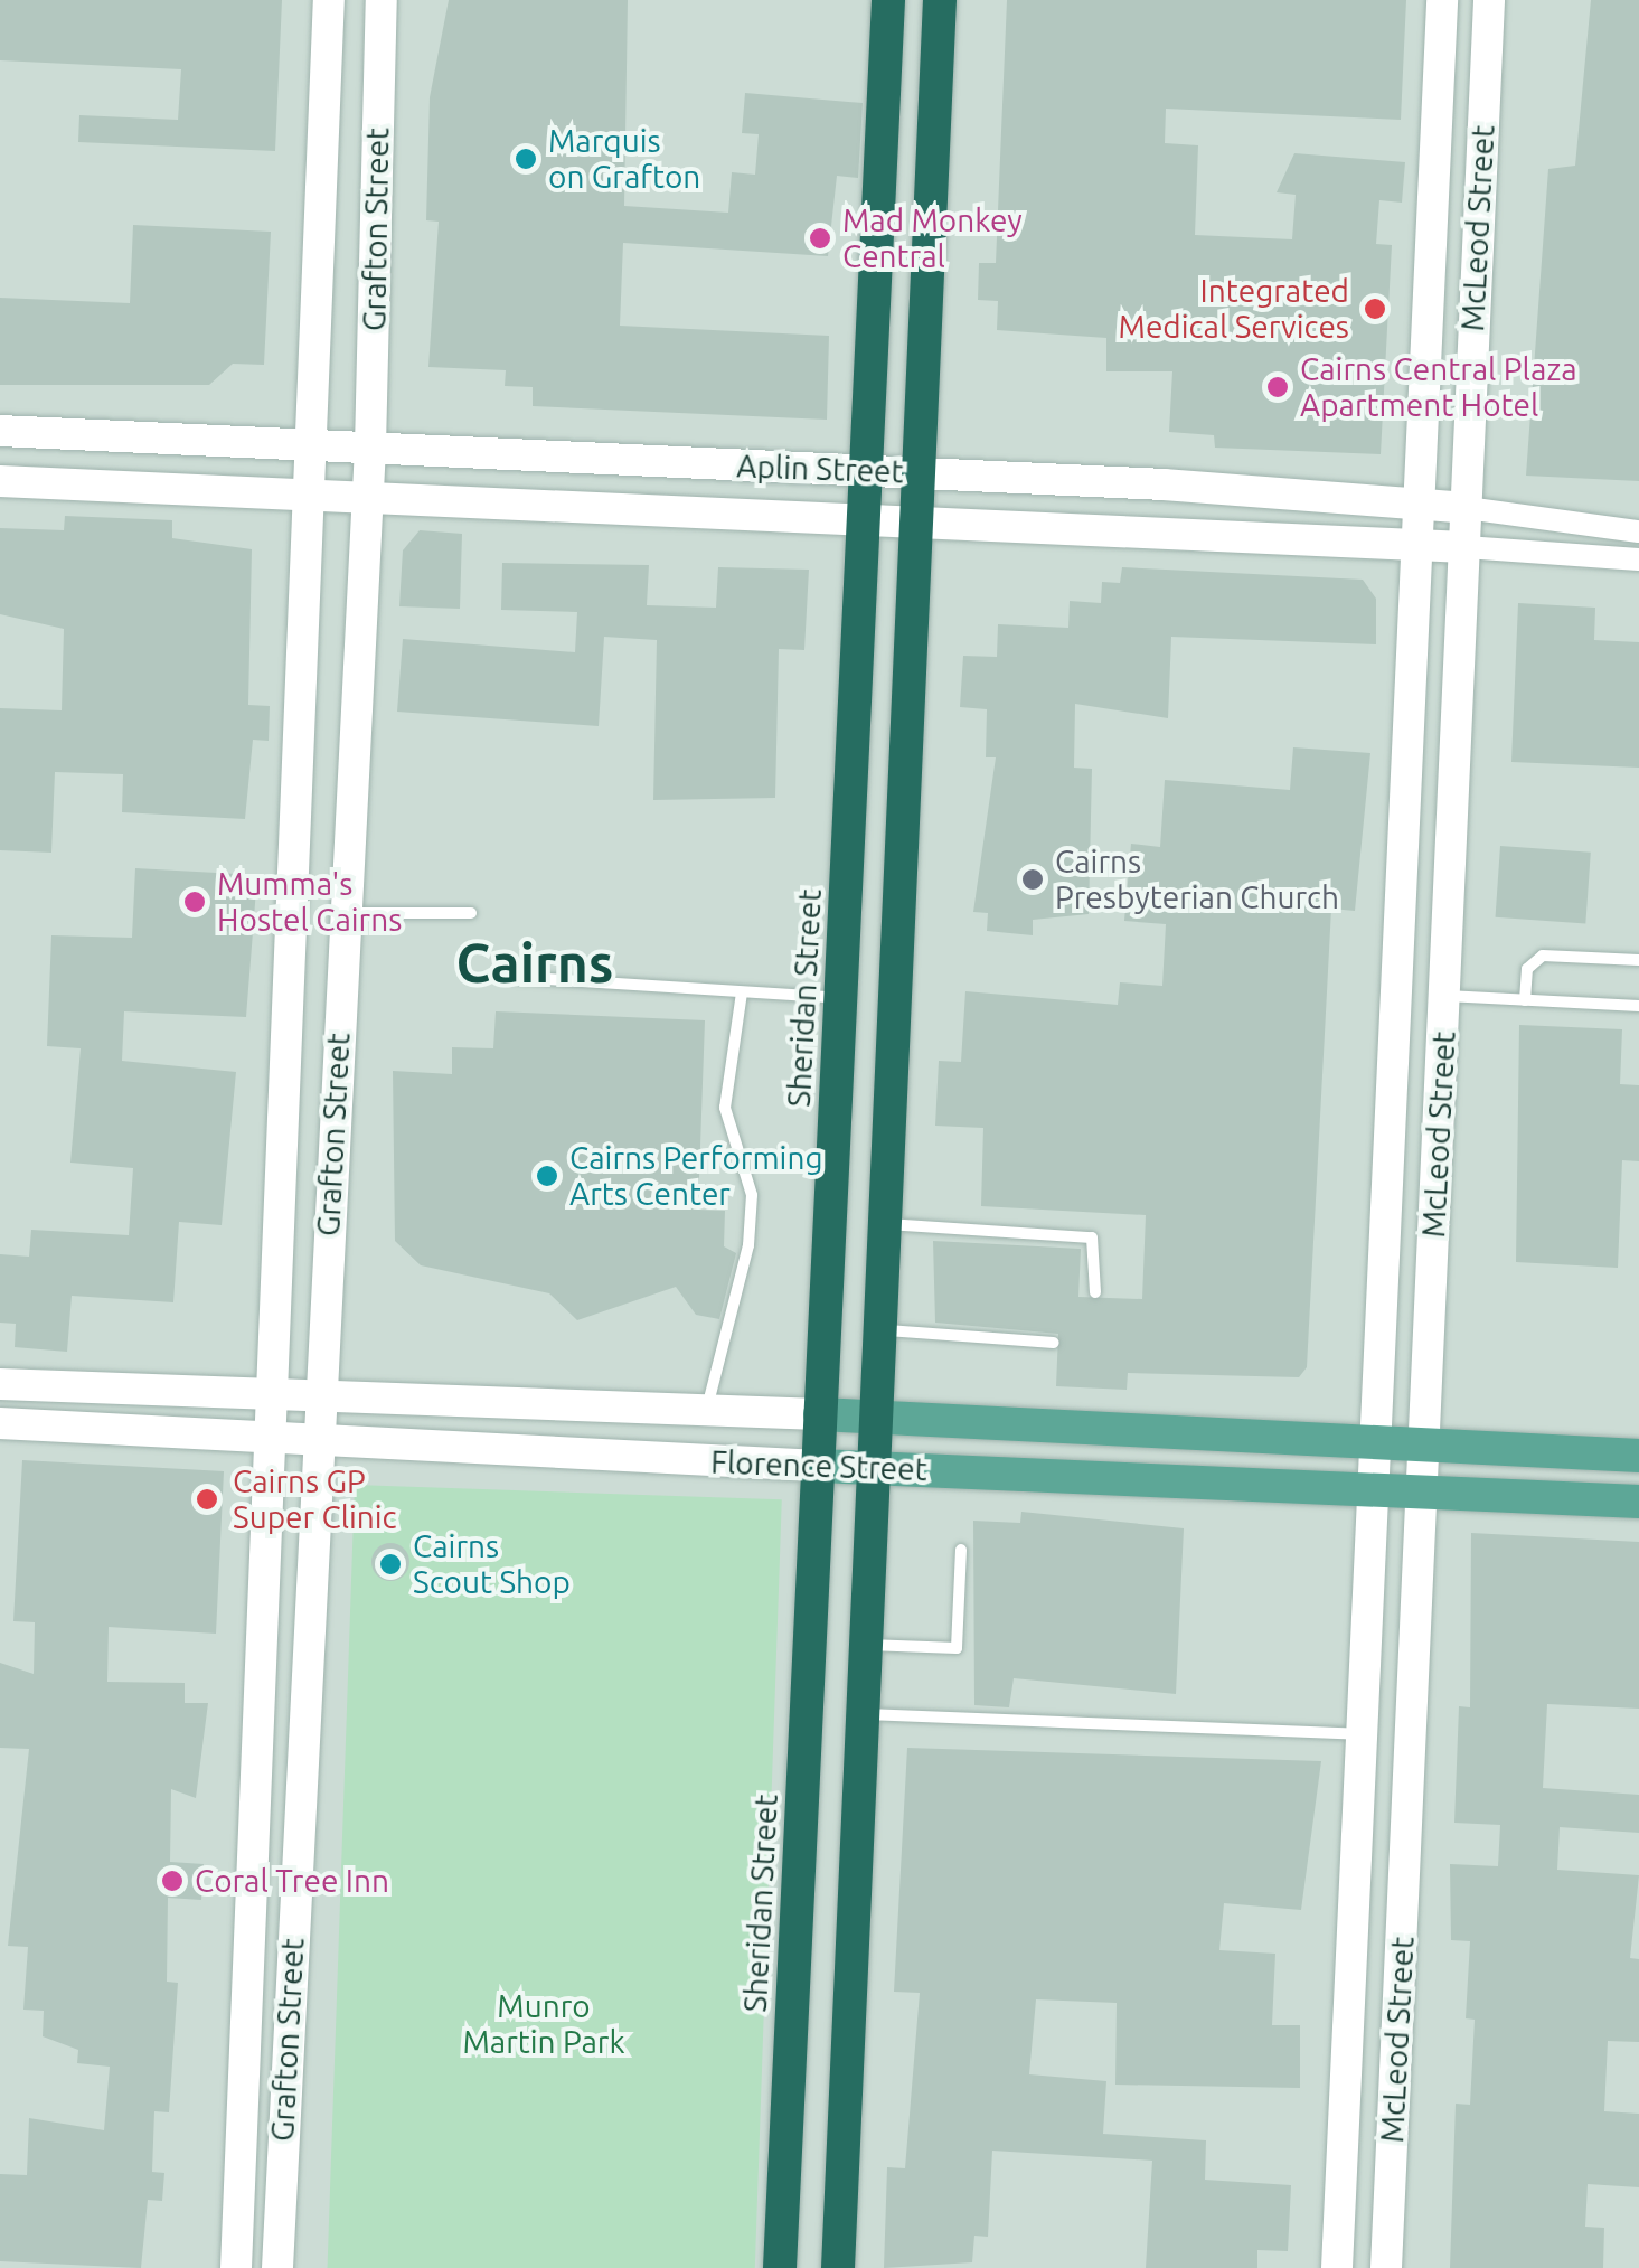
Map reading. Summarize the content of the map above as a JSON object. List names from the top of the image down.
{
  "streets": {
    "highway": ["Sheridan Street"],
    "main road": ["Florence Street"],
    "street": ["McLeod Street", "Grafton Street", "Aplin Street"]
  },
  "crossings": [
    ["McLeod Street", "Aplin Street"],
    ["McLeod Street", "Florence Street"],
    ["Grafton Street", "Aplin Street"],
    ["Grafton Street", "Florence Street"],
    ["Aplin Street", "Sheridan Street"],
    ["Sheridan Street", "Florence Street"]
  ],
  "districts": ["Cairns"],
  "parks": ["Munro Martin Park"],
  "places": [
    "Marquis on Grafton",
    "Mad Monkey Central",
    "Integrated Medical Services",
    "Cairns Central Plaza Apartment Hotel",
    "Cairns Presbyterian Church",
    "Mumma's Hostel Cairns",
    "Cairns Performing Arts Center",
    "Cairns GP Super Clinic",
    "Cairns Scout Shop",
    "Coral Tree Inn"
  ]
}
